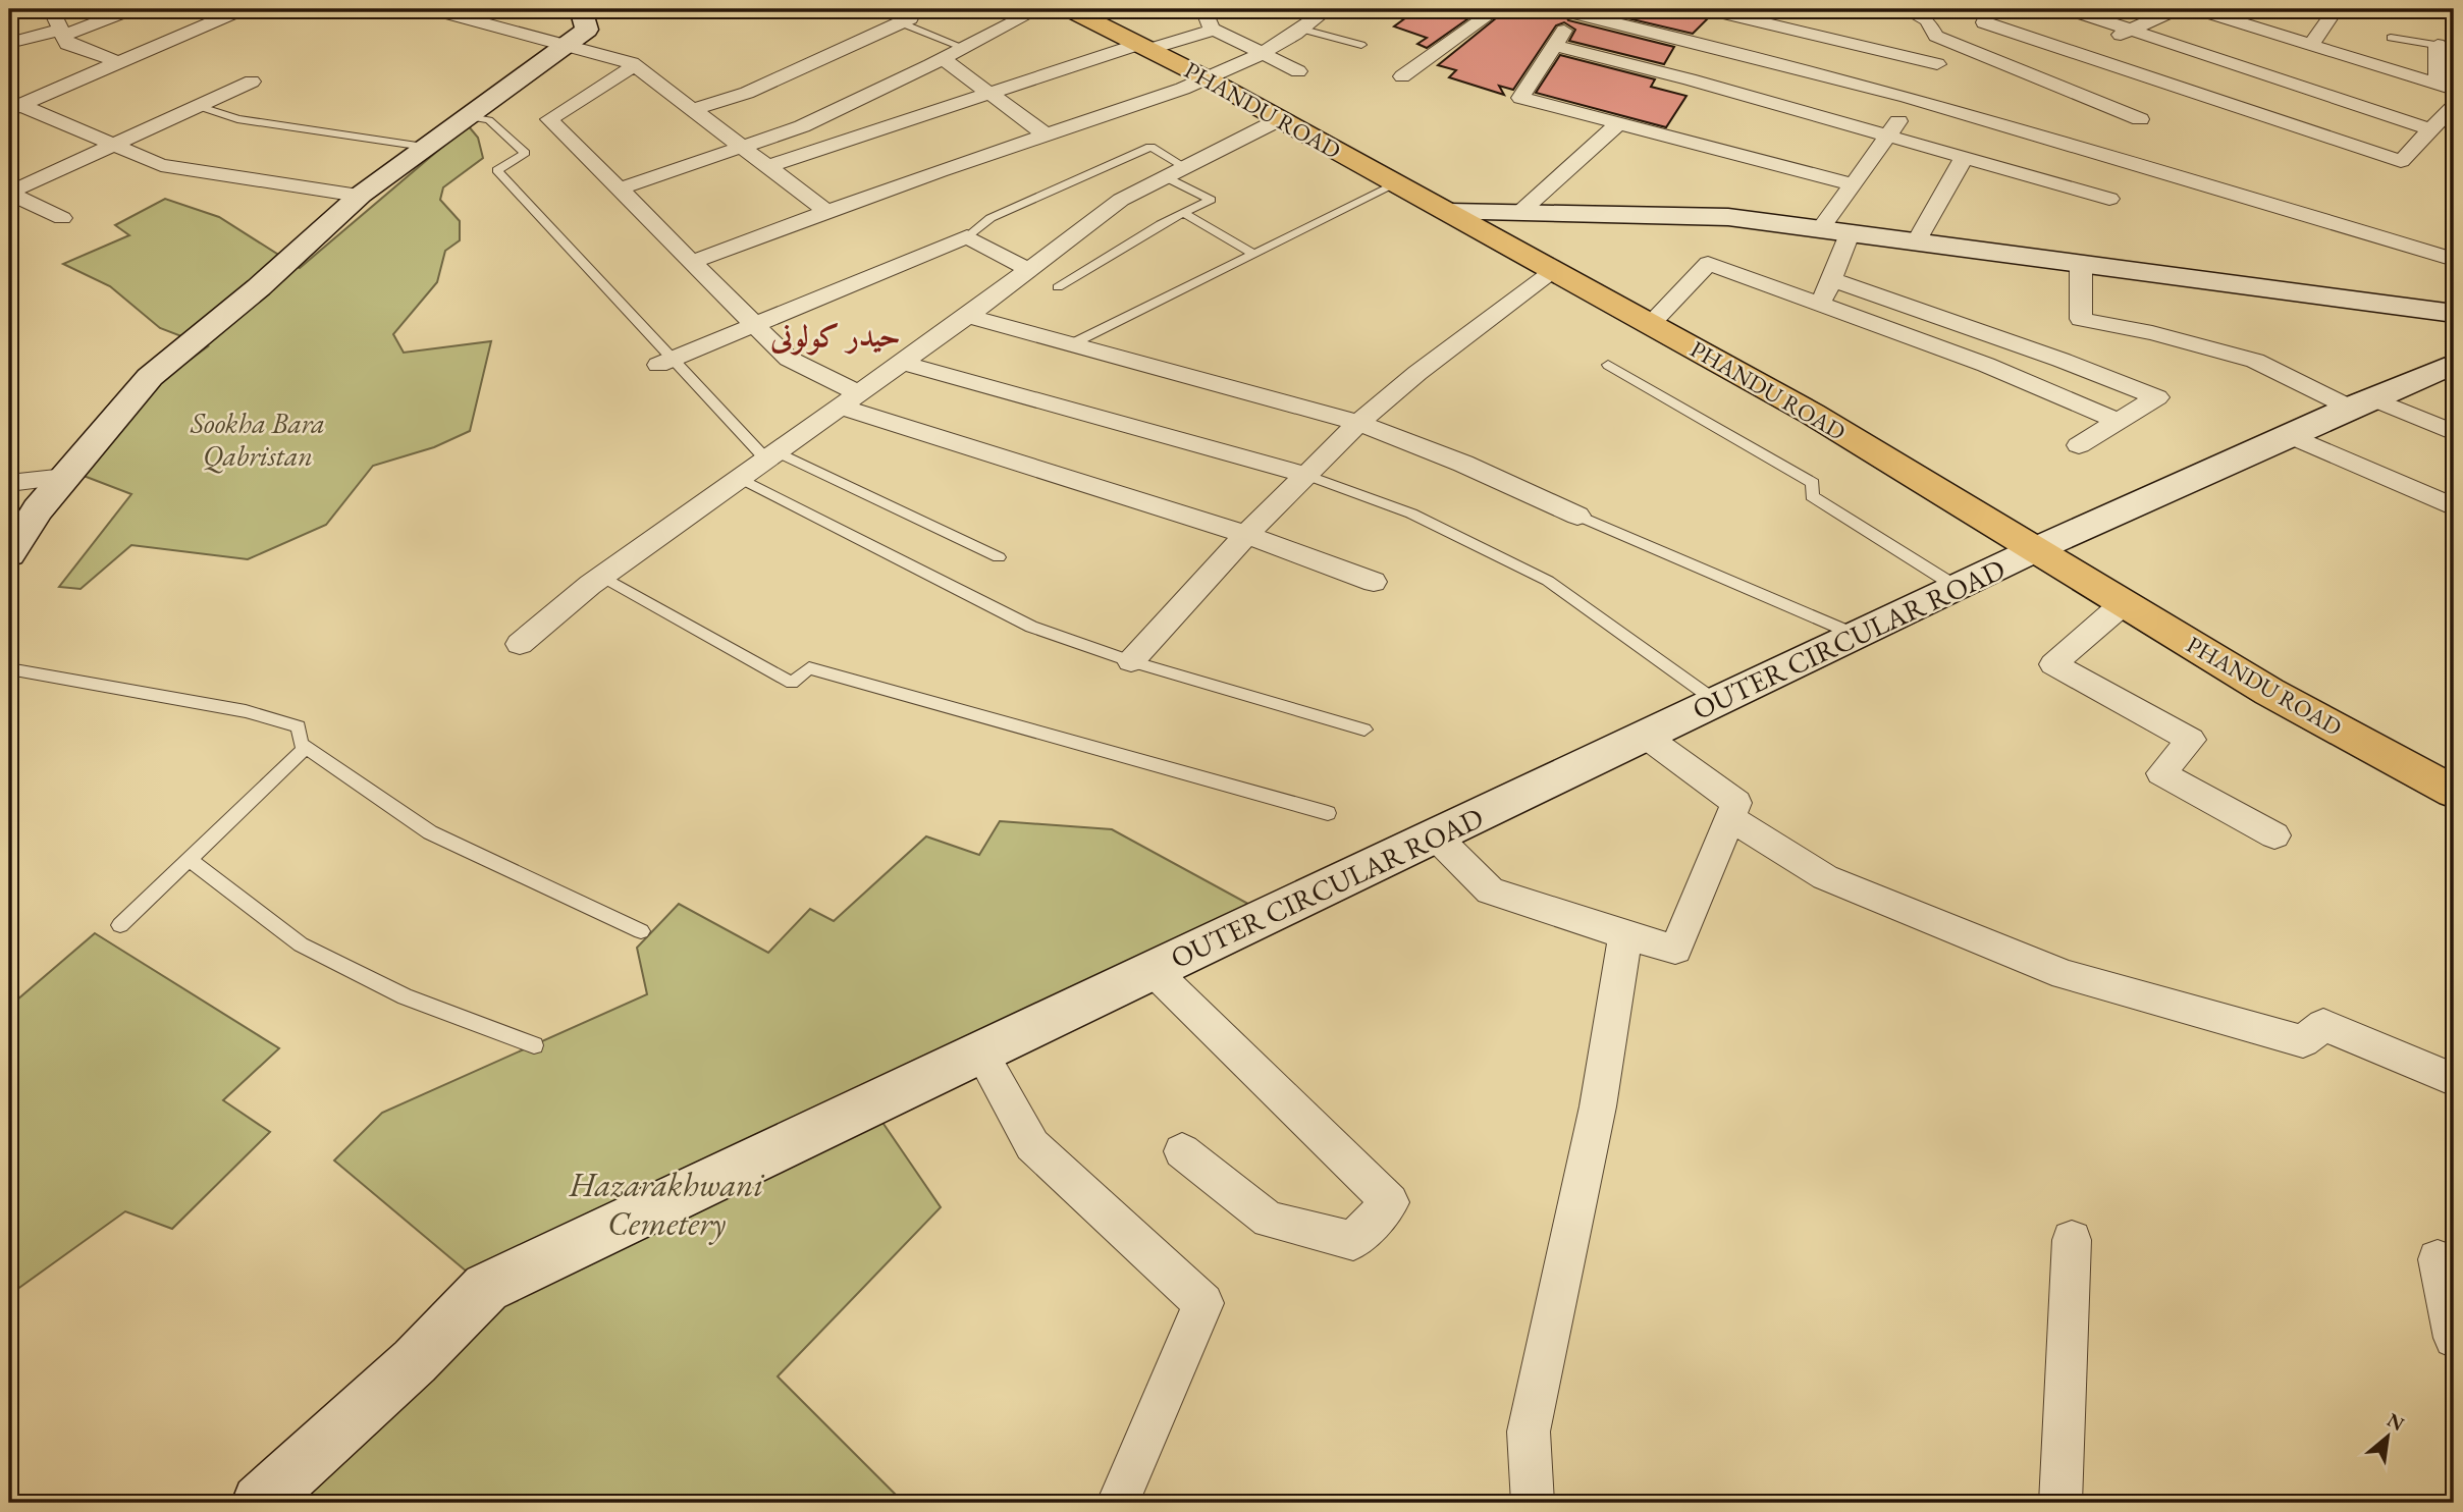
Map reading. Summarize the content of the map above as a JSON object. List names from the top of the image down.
{
  "streets": {
    "main road": ["PHANDU ROAD"],
    "street": ["OUTER CIRCULAR ROAD"]
  },
  "crossings": [
    ["PHANDU ROAD", "OUTER CIRCULAR ROAD"]
  ],
  "districts": ["حیدر کولونی"],
  "parks": ["Sookha Bara Qabristan", "Hazarakhwani Cemetery"],
  "north": "top right"
}
